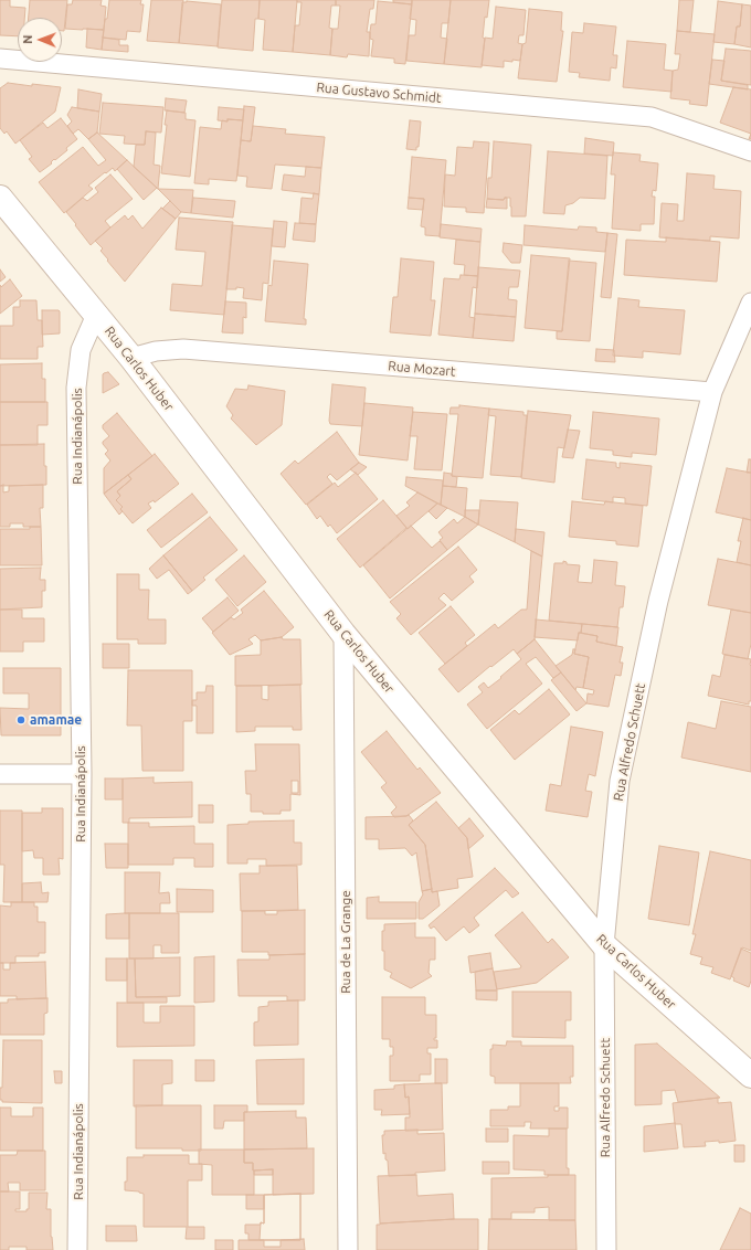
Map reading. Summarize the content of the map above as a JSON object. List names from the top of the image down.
{
  "streets": {
    "main road": ["Rua Carlos Huber"],
    "street": [
      "Rua Gustavo Schmidt",
      "Rua Mozart",
      "Rua Indianápolis",
      "Rua Alfredo Schuett",
      "Rua de La Grange"
    ]
  },
  "crossings": [
    ["Rua Carlos Huber", "Rua Mozart"],
    ["Rua Carlos Huber", "Rua Indianápolis"],
    ["Rua Carlos Huber", "Rua Alfredo Schuett"],
    ["Rua Carlos Huber", "Rua de La Grange"],
    ["Rua Mozart", "Rua Alfredo Schuett"]
  ],
  "places": ["amamae"],
  "north": "left"
}
